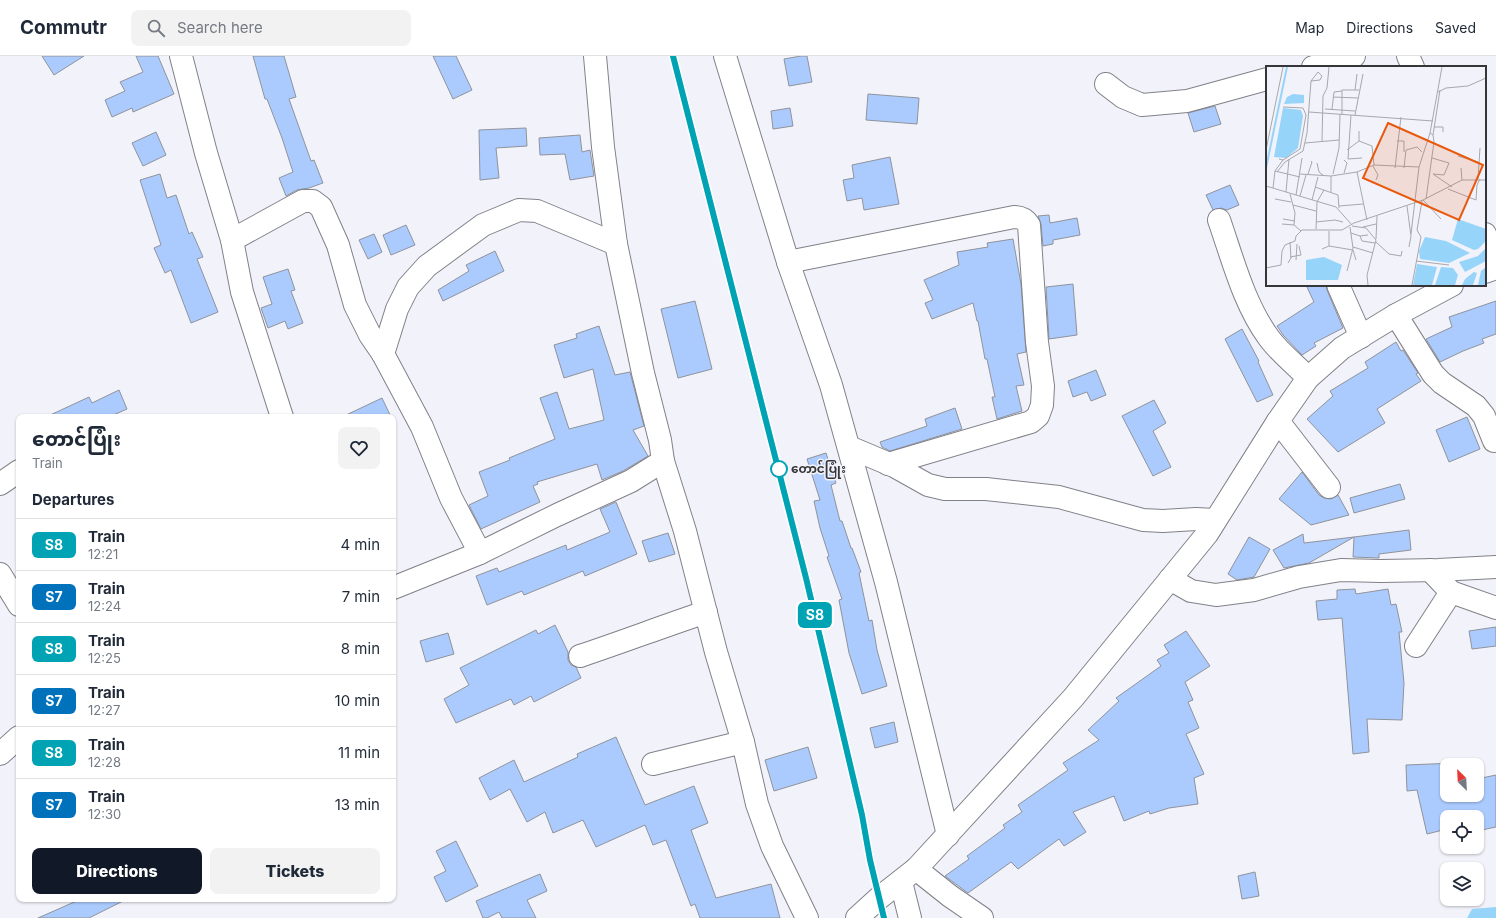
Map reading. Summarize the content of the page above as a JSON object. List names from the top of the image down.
{
  "places": ["တောင်ပြုံး"],
  "north": "top left",
  "page": {
    "header": "Commutr",
    "search": "Search here",
    "nav": ["Map", "Directions", "Saved"],
    "on_map": "S8",
    "heading": [
      ["တောင်ပြုံး", "Train"],
      "Departures"
    ],
    "list": [
      {
        "mark": "S8",
        "name": "Train",
        "note": "12:21",
        "value": "4 min"
      },
      {
        "mark": "S7",
        "name": "Train",
        "note": "12:24",
        "value": "7 min"
      },
      {
        "mark": "S8",
        "name": "Train",
        "note": "12:25",
        "value": "8 min"
      },
      {
        "mark": "S7",
        "name": "Train",
        "note": "12:27",
        "value": "10 min"
      },
      {
        "mark": "S8",
        "name": "Train",
        "note": "12:28",
        "value": "11 min"
      },
      {
        "mark": "S7",
        "name": "Train",
        "note": "12:30",
        "value": "13 min"
      }
    ],
    "buttons": ["Directions", "Tickets"]
  }
}
